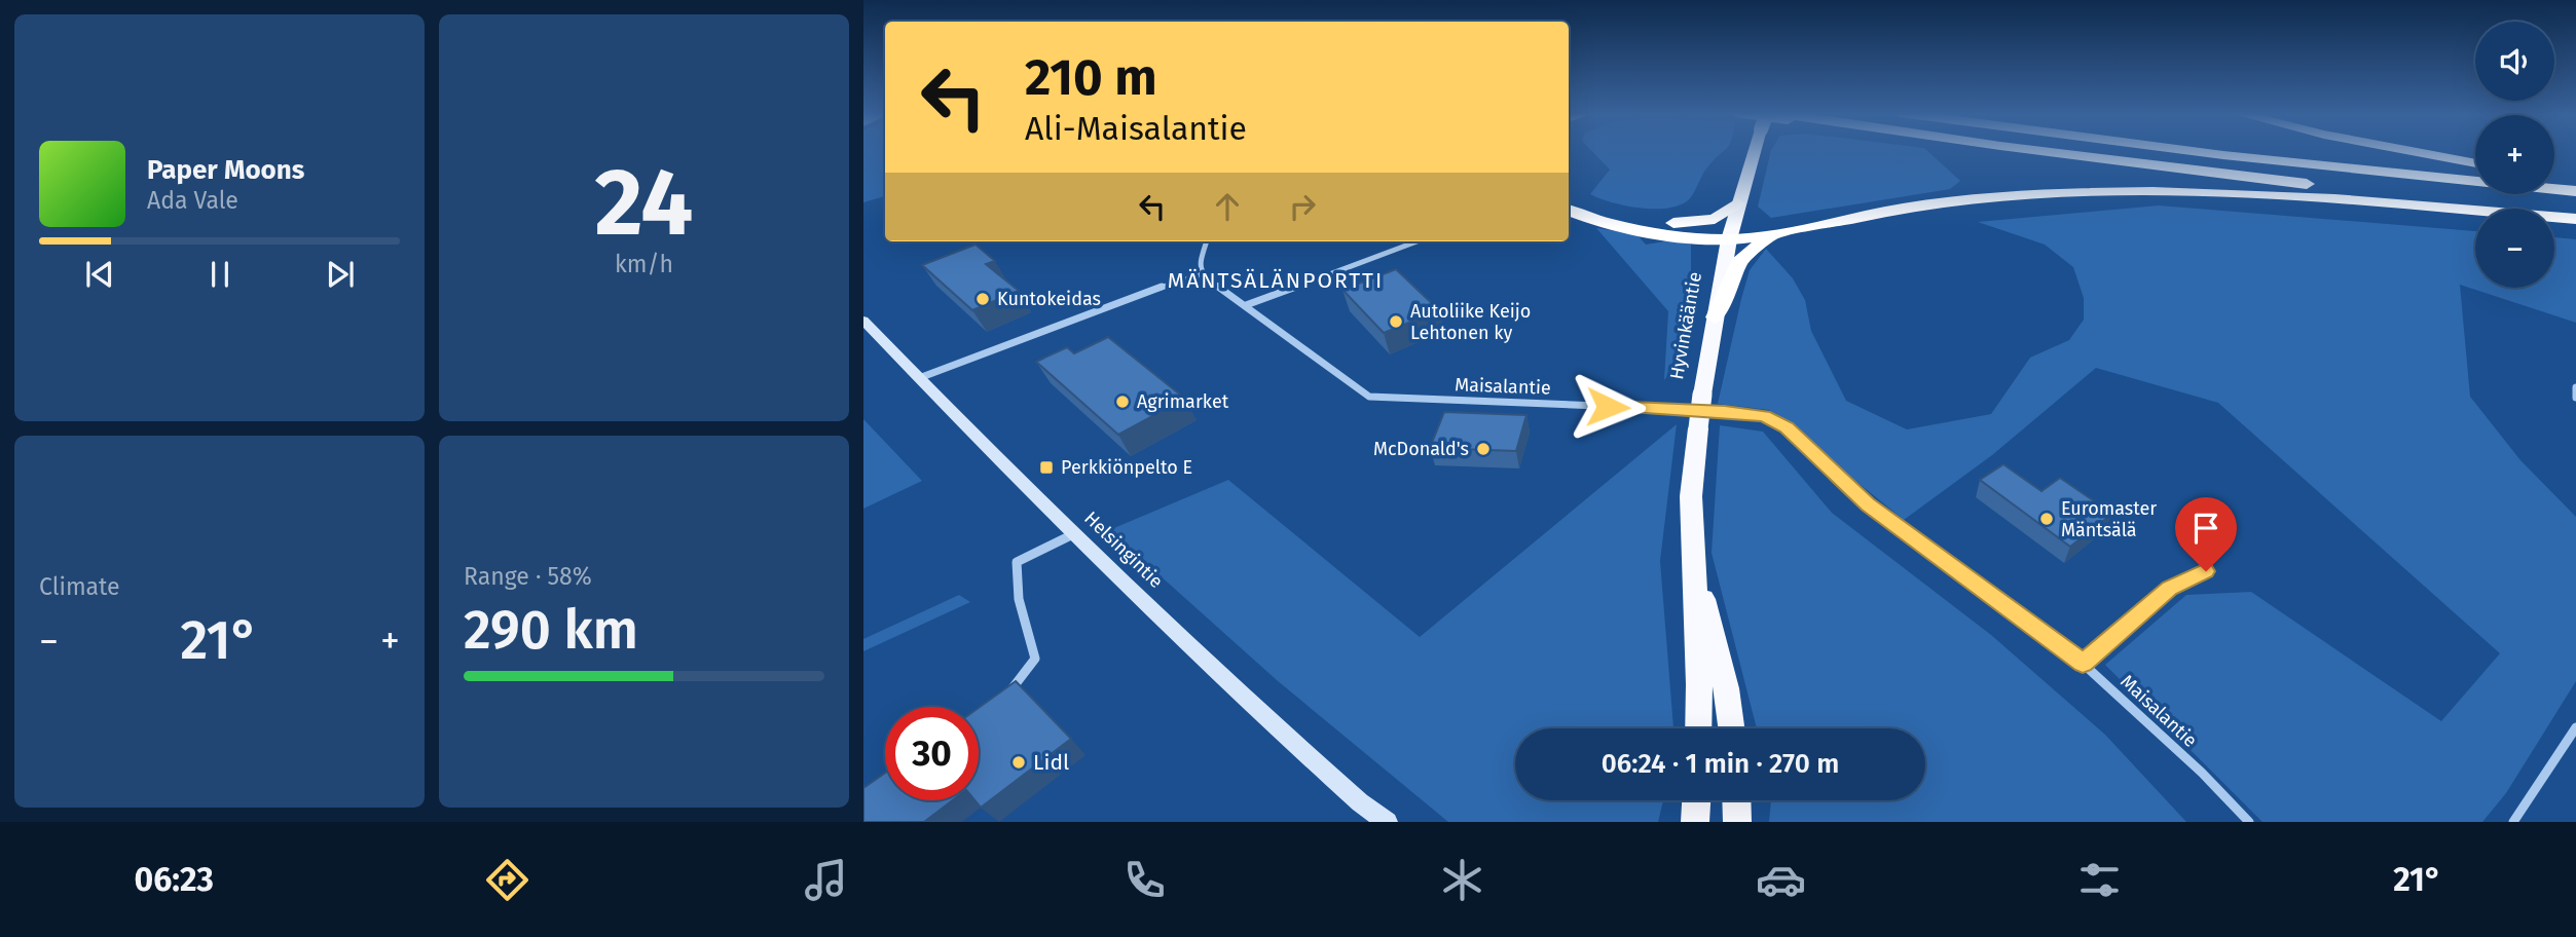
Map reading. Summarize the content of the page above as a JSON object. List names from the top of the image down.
{
  "streets": {
    "highway": ["Hyvinkääntie"],
    "main road": ["Helsingintie"],
    "street": ["Maisalantie"]
  },
  "districts": ["MÄNTSÄLÄNPORTTI"],
  "places": {
    "other": [
      "Kuntokeidas",
      "Autoliike Keijo Lehtonen ky",
      "Agrimarket",
      "McDonald's",
      "Euromaster Mäntsälä",
      "Lidl"
    ],
    "transit": ["Perkkiönpelto E"]
  },
  "page": {
    "tile": [
      ["24", "km/h"],
      "Climate",
      ["Range · 58%", "290 km"]
    ],
    "map_buttons": ["+", "−"],
    "turn": ["210 m", "Ali-Maisalantie"],
    "song": ["Paper Moons", "Ada Vale"],
    "heat": ["−", "21°", "+"],
    "limit": "30",
    "trip": "06:24 · 1 min · 270 m",
    "tabs": ["06:23", "21°"]
  }
}
